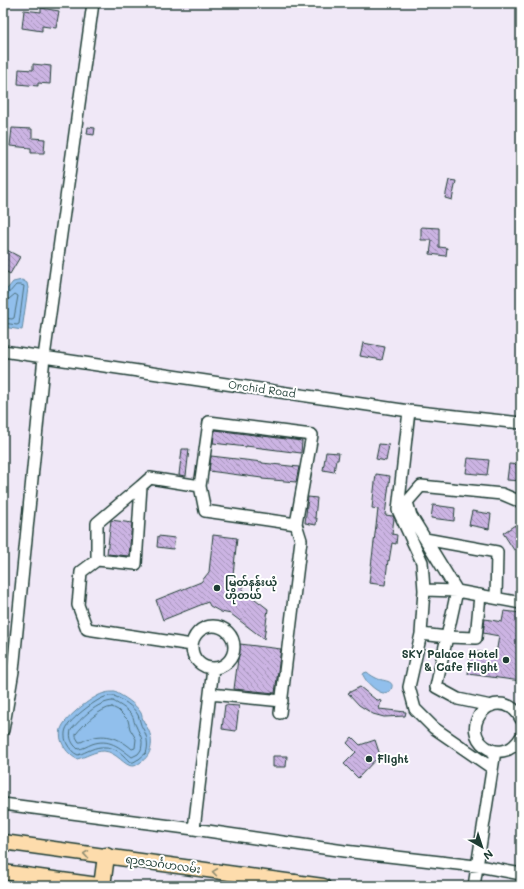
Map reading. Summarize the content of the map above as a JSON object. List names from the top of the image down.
{
  "streets": {
    "main road": ["ရာဇသင်္ဂဟလမ်း"],
    "street": ["Orchid Road"]
  },
  "places": ["မြတ်နန်းယုံ ဟိုတယ်", "SKY Palace Hotel & Cafe Flight", "Flight"],
  "north": "bottom right"
}
